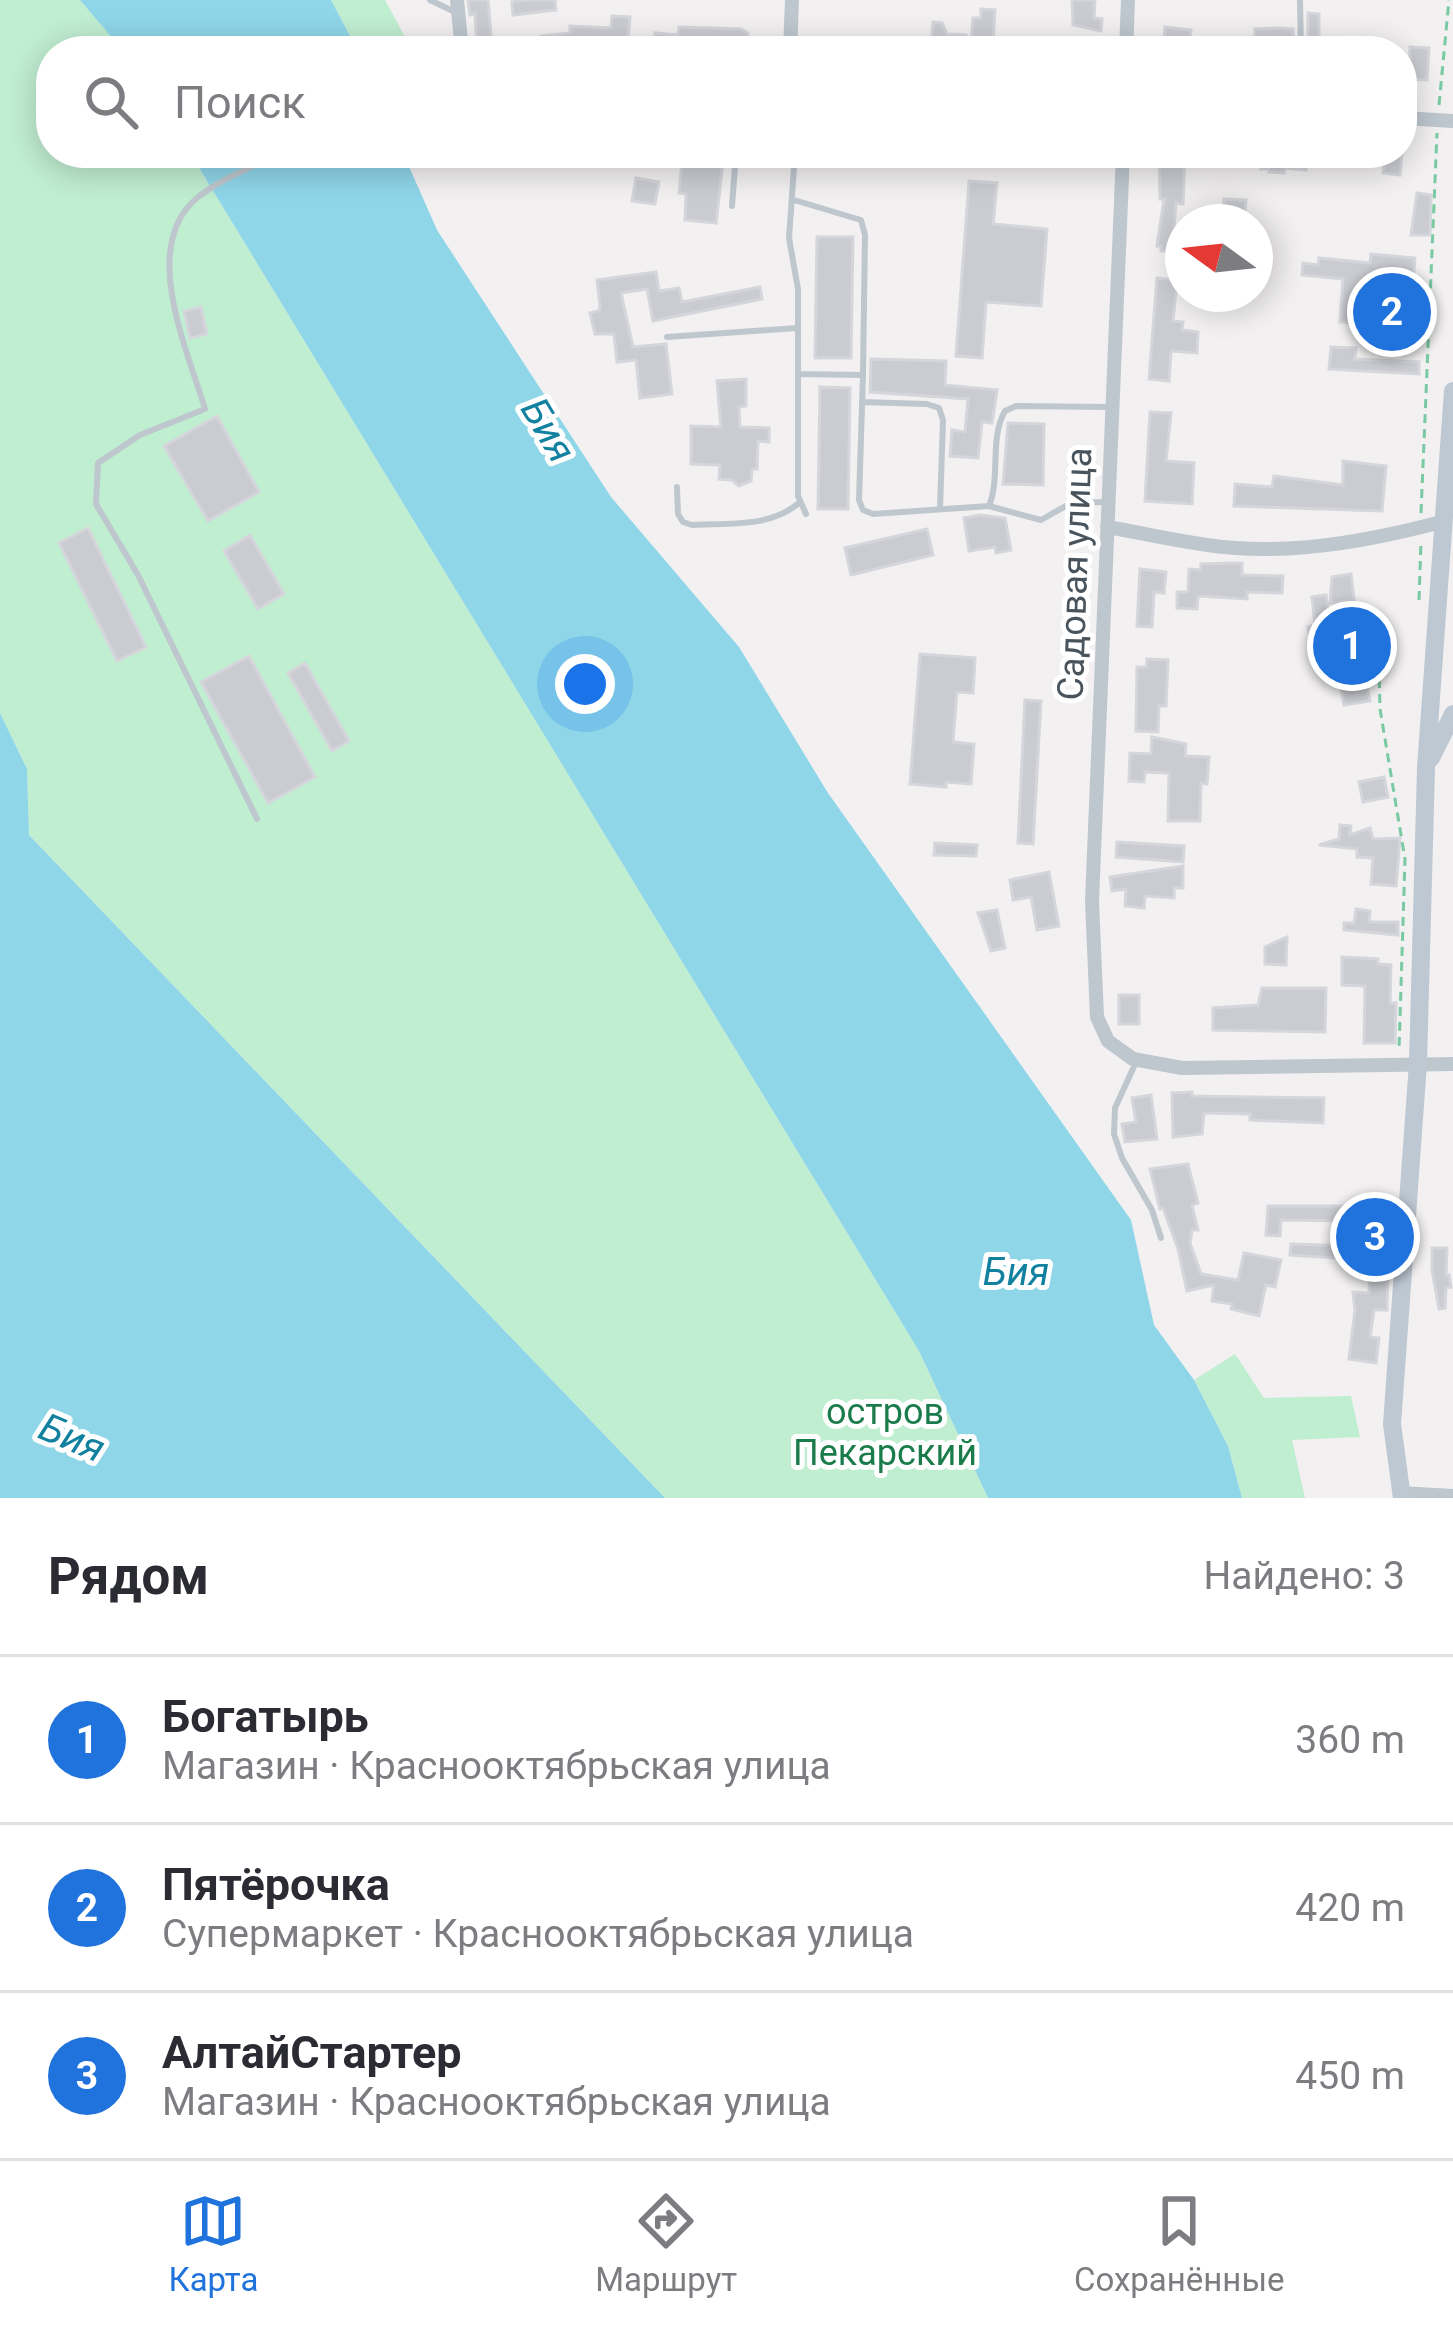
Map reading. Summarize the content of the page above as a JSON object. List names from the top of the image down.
{
  "streets": {
    "street": ["Садовая улица"]
  },
  "water": ["Бия"],
  "parks": ["остров Пекарский"],
  "north": "left",
  "page": {
    "search": "Поиск",
    "pins": ["2", "1", "3"],
    "heading": ["Рядом", "Найдено: 3"],
    "list": [
      {
        "mark": "1",
        "name": "Богатырь",
        "note": "Магазин · Краснооктябрьская улица",
        "value": "360 m"
      },
      {
        "mark": "2",
        "name": "Пятёрочка",
        "note": "Супермаркет · Краснооктябрьская улица",
        "value": "420 m"
      },
      {
        "mark": "3",
        "name": "АлтайСтартер",
        "note": "Магазин · Краснооктябрьская улица",
        "value": "450 m"
      }
    ],
    "nav": ["Карта", "Маршрут", "Сохранённые"]
  }
}
